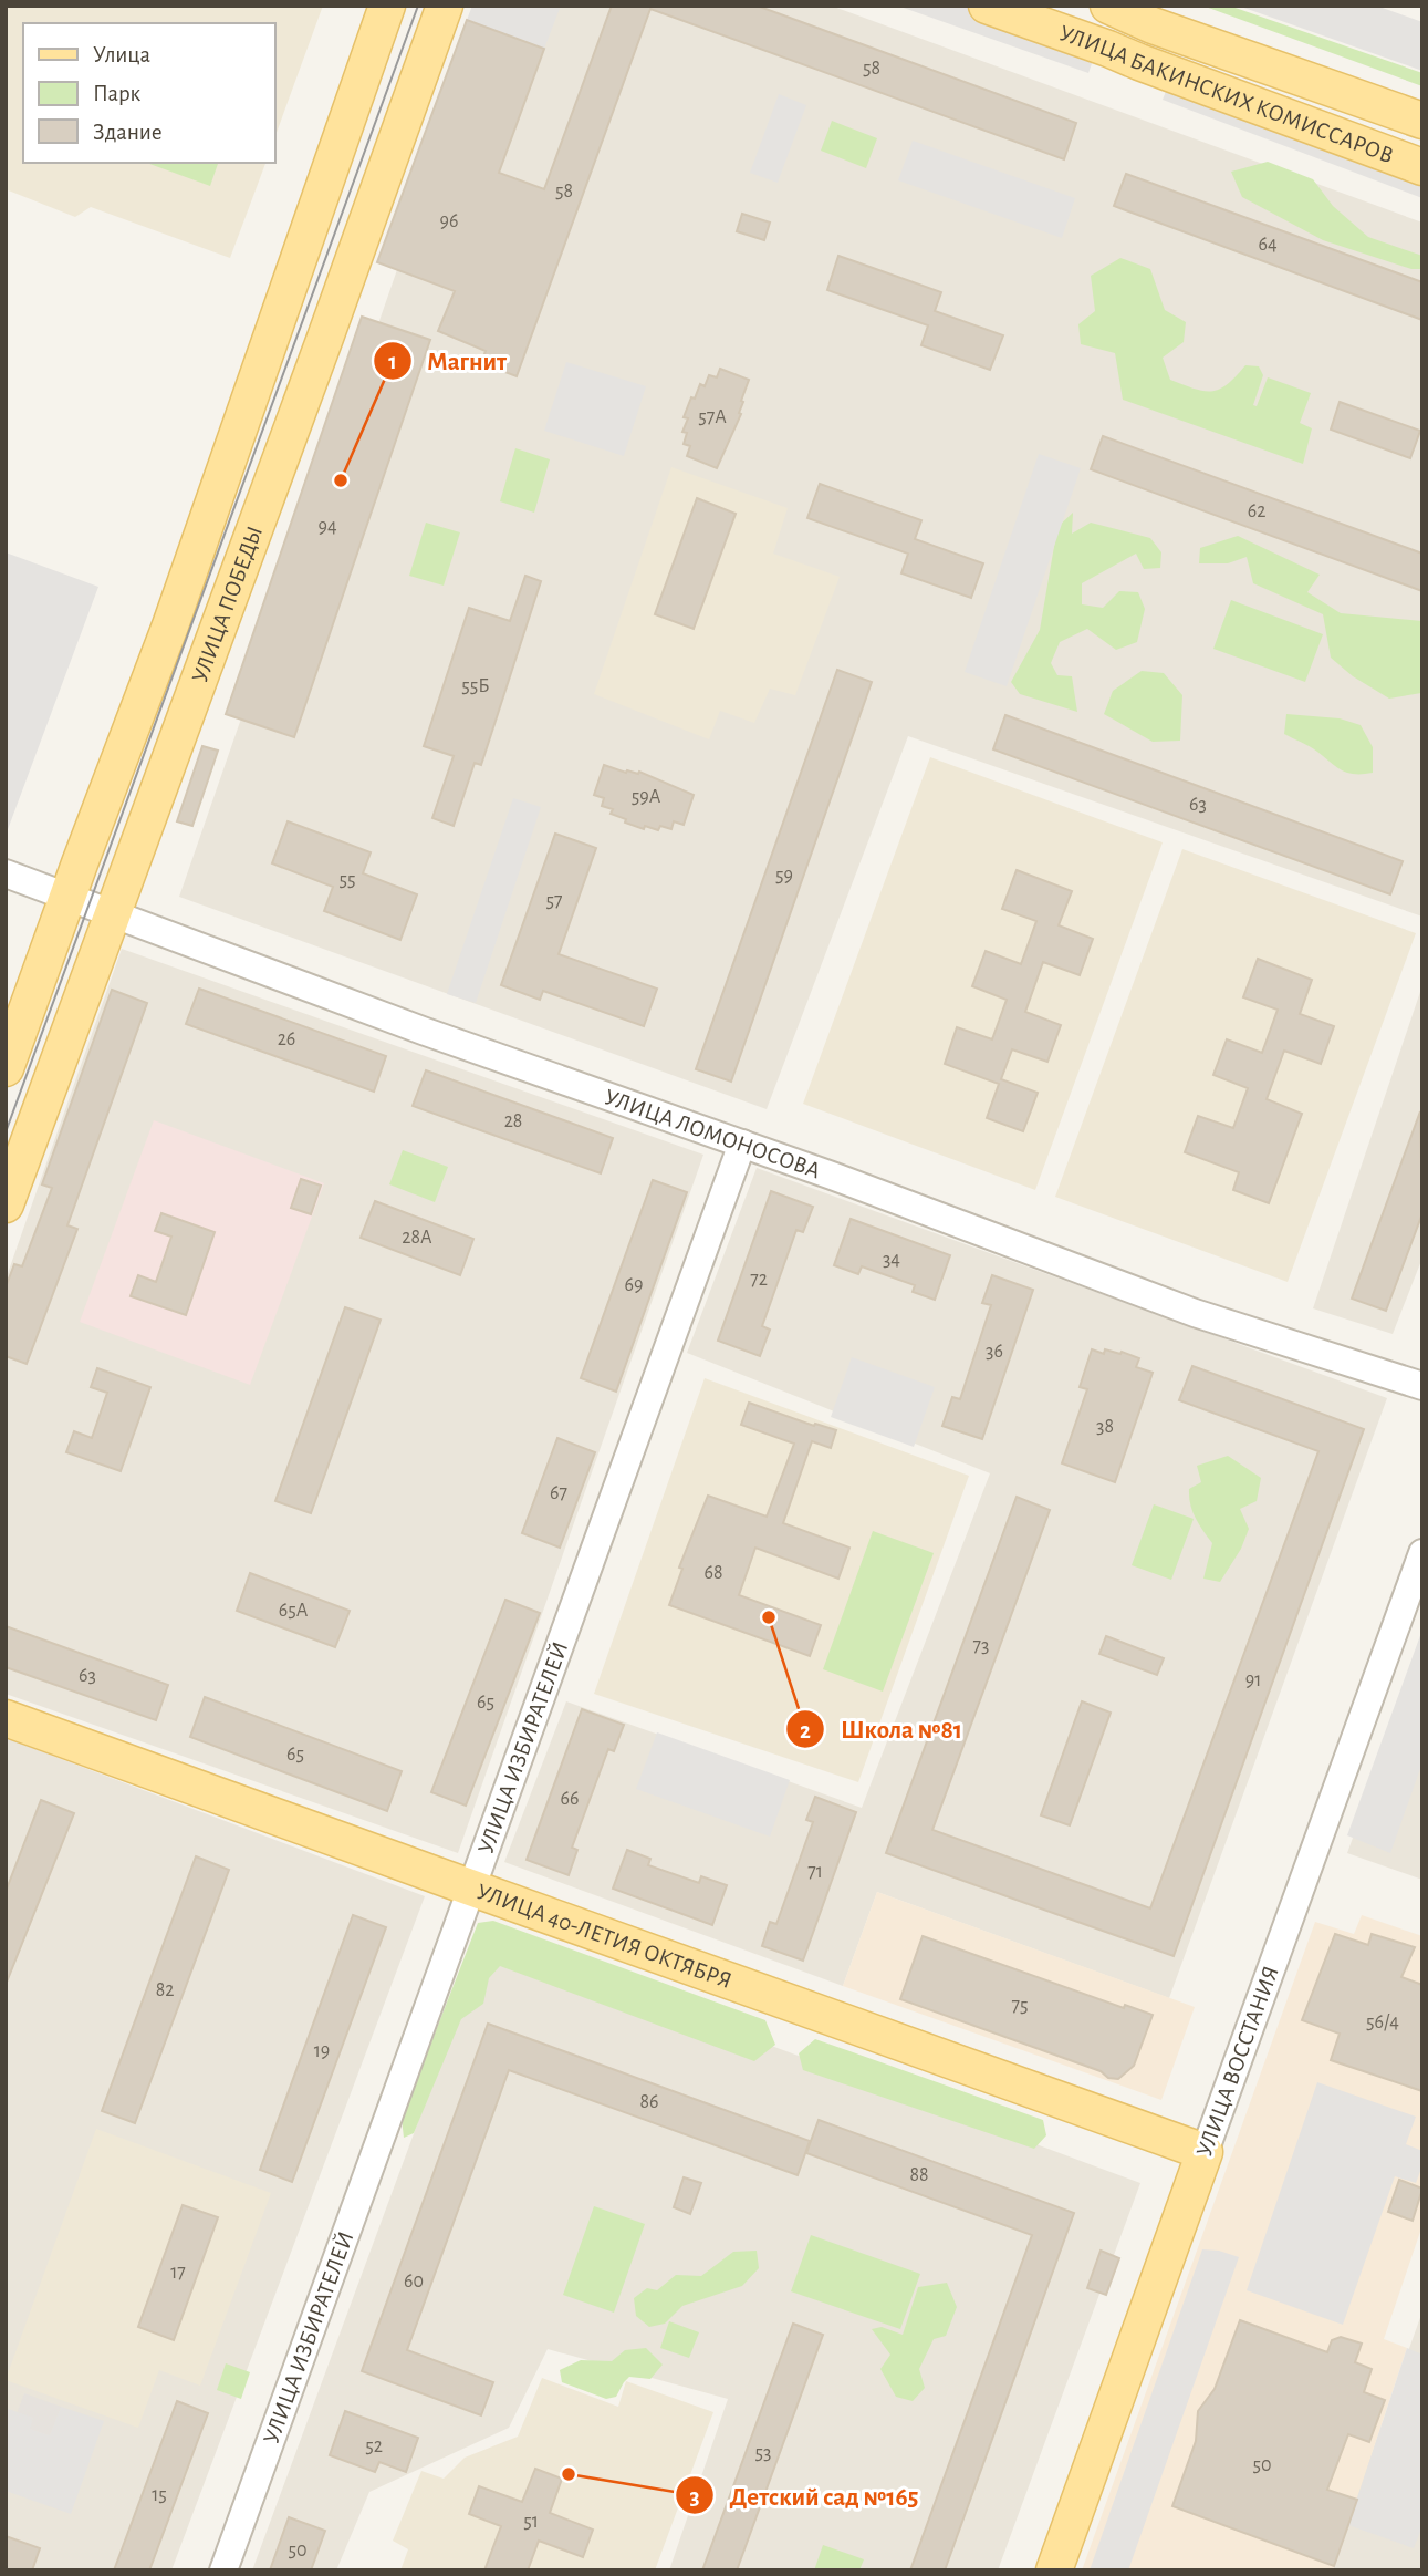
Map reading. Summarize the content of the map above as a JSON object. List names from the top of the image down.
{
  "streets": {
    "main road": [
      "УЛИЦА БАКИНСКИХ КОМИССАРОВ",
      "УЛИЦА ПОБЕДЫ",
      "УЛИЦА 40-ЛЕТИЯ ОКТЯБРЯ",
      "УЛИЦА ВОССТАНИЯ"
    ],
    "street": ["УЛИЦА ЛОМОНОСОВА", "УЛИЦА ИЗБИРАТЕЛЕЙ"]
  },
  "crossings": [
    ["УЛИЦА ПОБЕДЫ", "УЛИЦА ЛОМОНОСОВА"],
    ["УЛИЦА ЛОМОНОСОВА", "УЛИЦА ИЗБИРАТЕЛЕЙ"],
    ["УЛИЦА ИЗБИРАТЕЛЕЙ", "УЛИЦА 40-ЛЕТИЯ ОКТЯБРЯ"],
    ["УЛИЦА 40-ЛЕТИЯ ОКТЯБРЯ", "УЛИЦА ВОССТАНИЯ"]
  ],
  "places": ["Магнит", "Школа №81", "Детский сад №165"],
  "house_numbers": [
    "58",
    "58",
    "96",
    "64",
    "57А",
    "62",
    "94",
    "55Б",
    "59А",
    "63",
    "59",
    "55",
    "57",
    "26",
    "28",
    "28А",
    "34",
    "72",
    "69",
    "36",
    "38",
    "67",
    "68",
    "65А",
    "73",
    "63",
    "91",
    "65",
    "65",
    "66",
    "71",
    "82",
    "75",
    "56/4",
    "19",
    "86",
    "88",
    "17",
    "60",
    "52",
    "53",
    "50",
    "15",
    "51",
    "50"
  ],
  "legend": ["Улица", "Парк", "Здание"]
}
